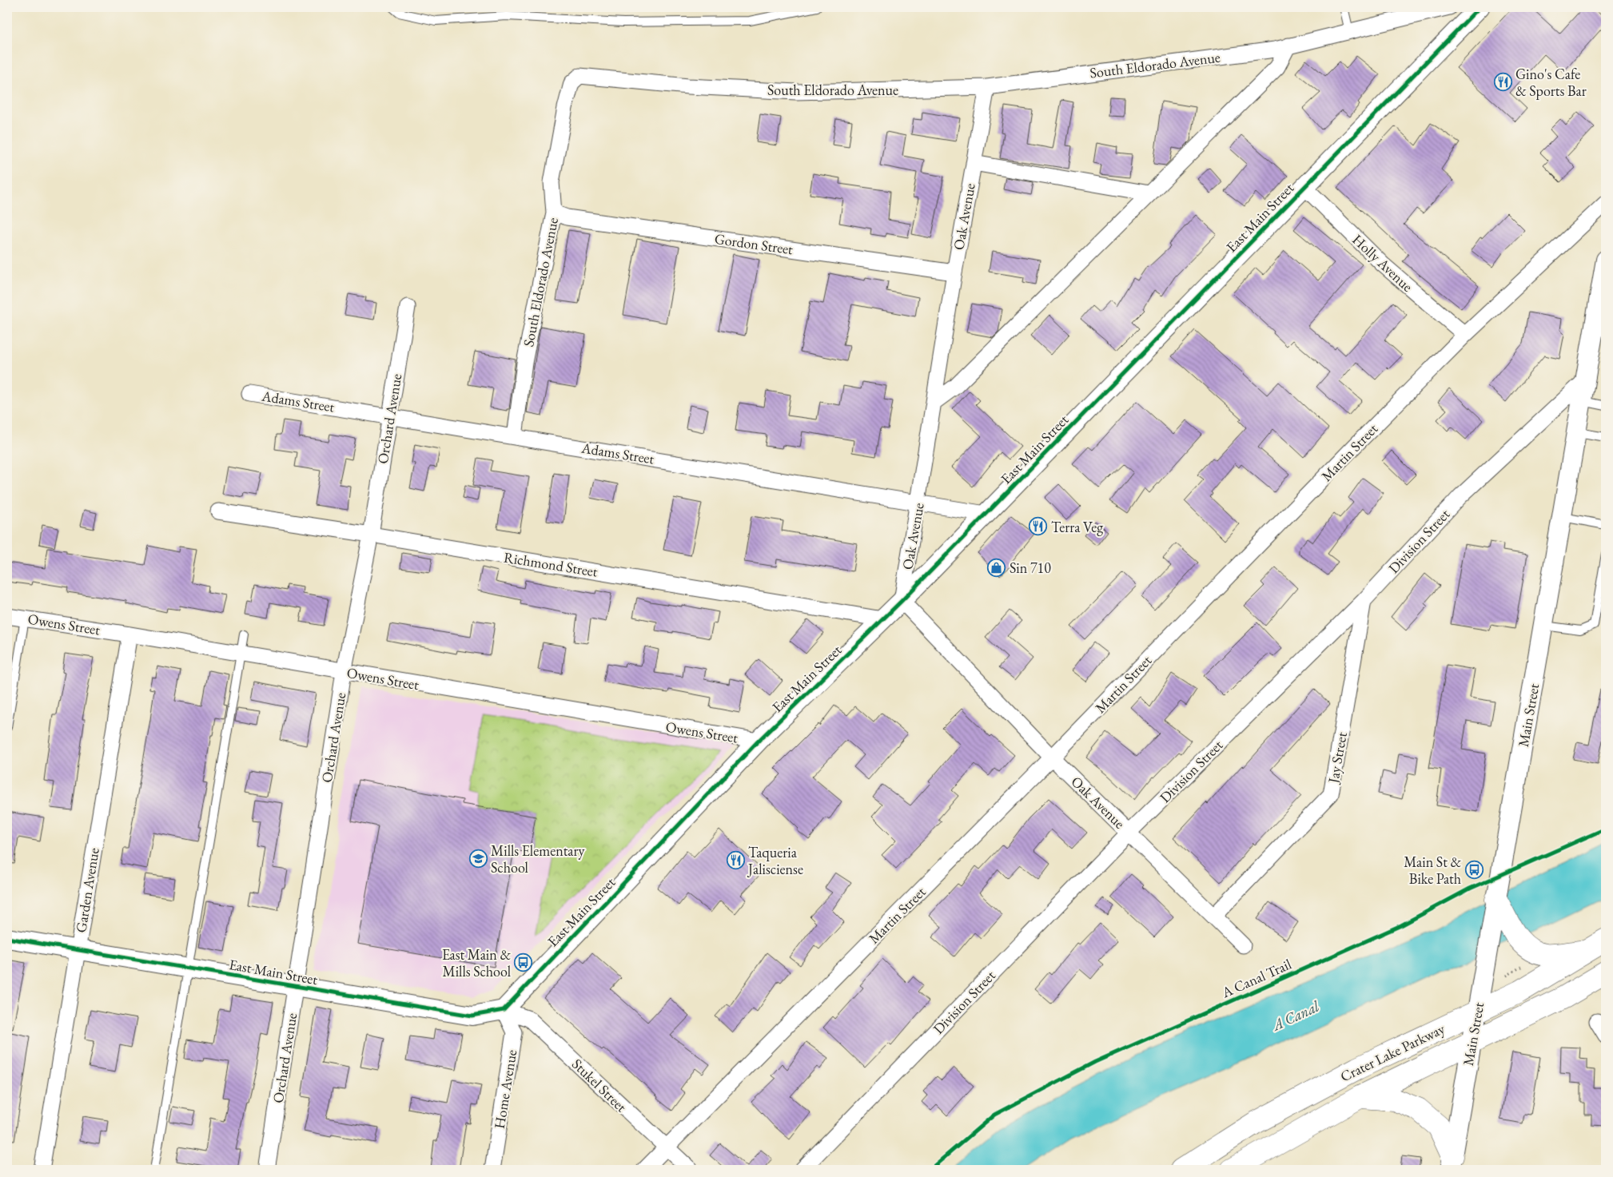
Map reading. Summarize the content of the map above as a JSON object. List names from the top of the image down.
{
  "streets": {
    "main road": ["Crater Lake Parkway"],
    "street": [
      "South Eldorado Avenue",
      "Oak Avenue",
      "East Main Street",
      "Gordon Street",
      "Holly Avenue",
      "Adams Street",
      "Orchard Avenue",
      "Martin Street",
      "Division Street",
      "Richmond Street",
      "Owens Street",
      "Main Street",
      "Jay Street",
      "Garden Avenue",
      "Stukel Street",
      "Home Avenue"
    ],
    "cycle path": ["A Canal Trail"]
  },
  "crossings": [
    ["South Eldorado Avenue", "Oak Avenue"],
    ["South Eldorado Avenue", "Gordon Street"],
    ["South Eldorado Avenue", "Adams Street"],
    ["Oak Avenue", "East Main Street"],
    ["Oak Avenue", "Gordon Street"],
    ["Oak Avenue", "Adams Street"],
    ["Oak Avenue", "Martin Street"],
    ["Oak Avenue", "Division Street"],
    ["Oak Avenue", "Jay Street"],
    ["East Main Street", "Holly Avenue"],
    ["East Main Street", "Adams Street"],
    ["East Main Street", "Orchard Avenue"],
    ["East Main Street", "Richmond Street"],
    ["East Main Street", "Owens Street"],
    ["East Main Street", "Garden Avenue"],
    ["East Main Street", "Stukel Street"],
    ["East Main Street", "Home Avenue"],
    ["Holly Avenue", "Martin Street"],
    ["Adams Street", "Orchard Avenue"],
    ["Orchard Avenue", "Richmond Street"],
    ["Orchard Avenue", "Owens Street"],
    ["Martin Street", "Stukel Street"],
    ["Division Street", "Main Street"],
    ["Division Street", "Jay Street"],
    ["Owens Street", "Garden Avenue"],
    ["Main Street", "Crater Lake Parkway"],
    ["Stukel Street", "Home Avenue"]
  ],
  "water": ["A Canal"],
  "places": {
    "restaurant": ["Gino's Cafe & Sports Bar", "Terra Veg", "Taqueria Jalisciense"],
    "shop": ["Sin 710"],
    "school or university": ["Mills Elementary School"],
    "bus stop": ["Main St & Bike Path", "East Main & Mills School"]
  }
}
